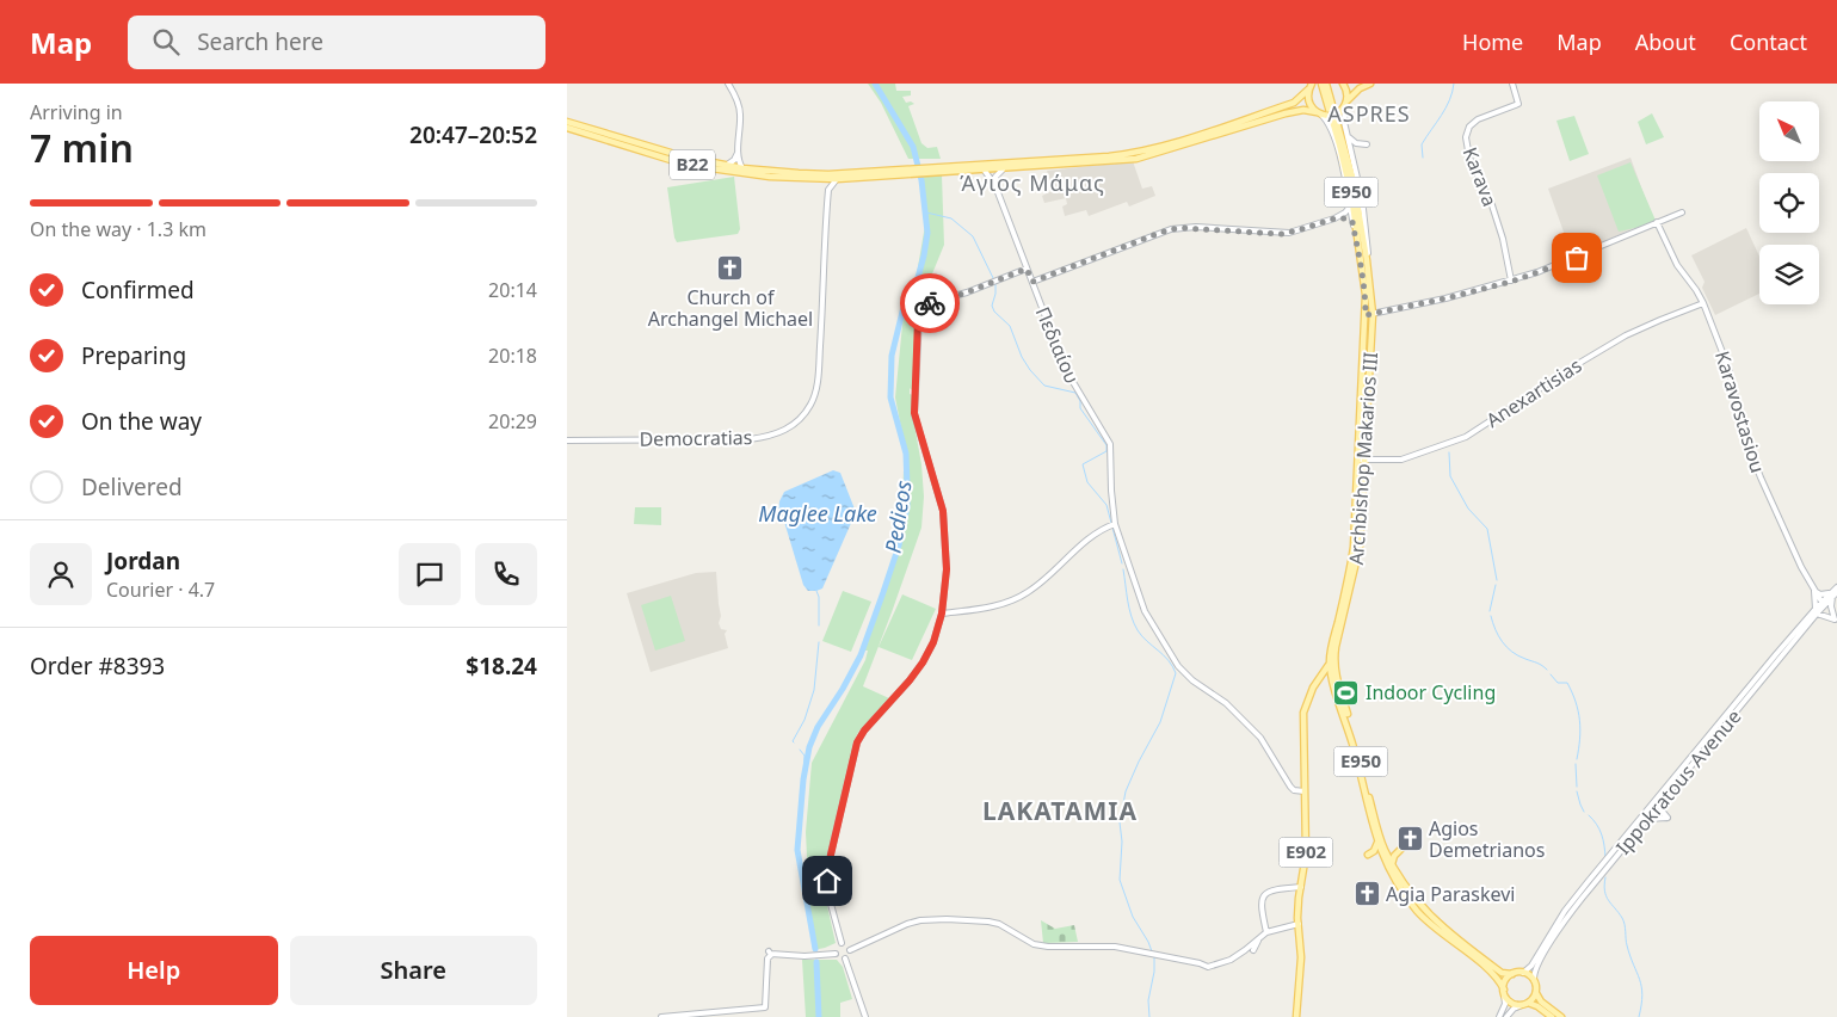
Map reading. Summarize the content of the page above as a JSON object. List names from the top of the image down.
{
  "streets": {
    "main road": [
      "B22",
      "E950",
      "Archbishop Makarios III",
      "E902"
    ],
    "street": [
      "Karava",
      "Πεδιαίου",
      "Anexartisias",
      "Karavostasiou",
      "Democratias",
      "Ippokratous Avenue"
    ]
  },
  "crossings": [
    ["B22", "E950"],
    ["B22", "Πεδιαίου"],
    ["E950", "Archbishop Makarios III"],
    ["E950", "Ippokratous Avenue"],
    ["Πεδιαίου", "Archbishop Makarios III"],
    ["Πεδιαίου", "E902"],
    ["Anexartisias", "Karavostasiou"],
    ["Anexartisias", "Archbishop Makarios III"],
    ["Karavostasiou", "Ippokratous Avenue"],
    ["Archbishop Makarios III", "E902"]
  ],
  "districts": ["ASPRES", "Άγιος Μάμας", "LAKATAMIA"],
  "water": ["Maglee Lake", "Pedieos"],
  "places": {
    "church": ["Church of Archangel Michael", "Agios Demetrianos", "Agia Paraskevi"],
    "sports": ["Indoor Cycling"]
  },
  "north": "top left",
  "page": {
    "header": "Map",
    "search": "Search here",
    "nav": [
      "Home",
      "Map",
      "About",
      "Contact"
    ],
    "heading": ["7 min", "Arriving in", "20:47–20:52"],
    "panel": [
      "Jordan",
      "Courier · 4.7",
      "Order #8393",
      "$18.24"
    ],
    "bar": "On the way · 1.3 km",
    "list": [
      ["Confirmed", "20:14"],
      ["Preparing", "20:18"],
      ["On the way", "20:29"],
      "Delivered"
    ],
    "buttons": ["Help", "Share"]
  }
}
